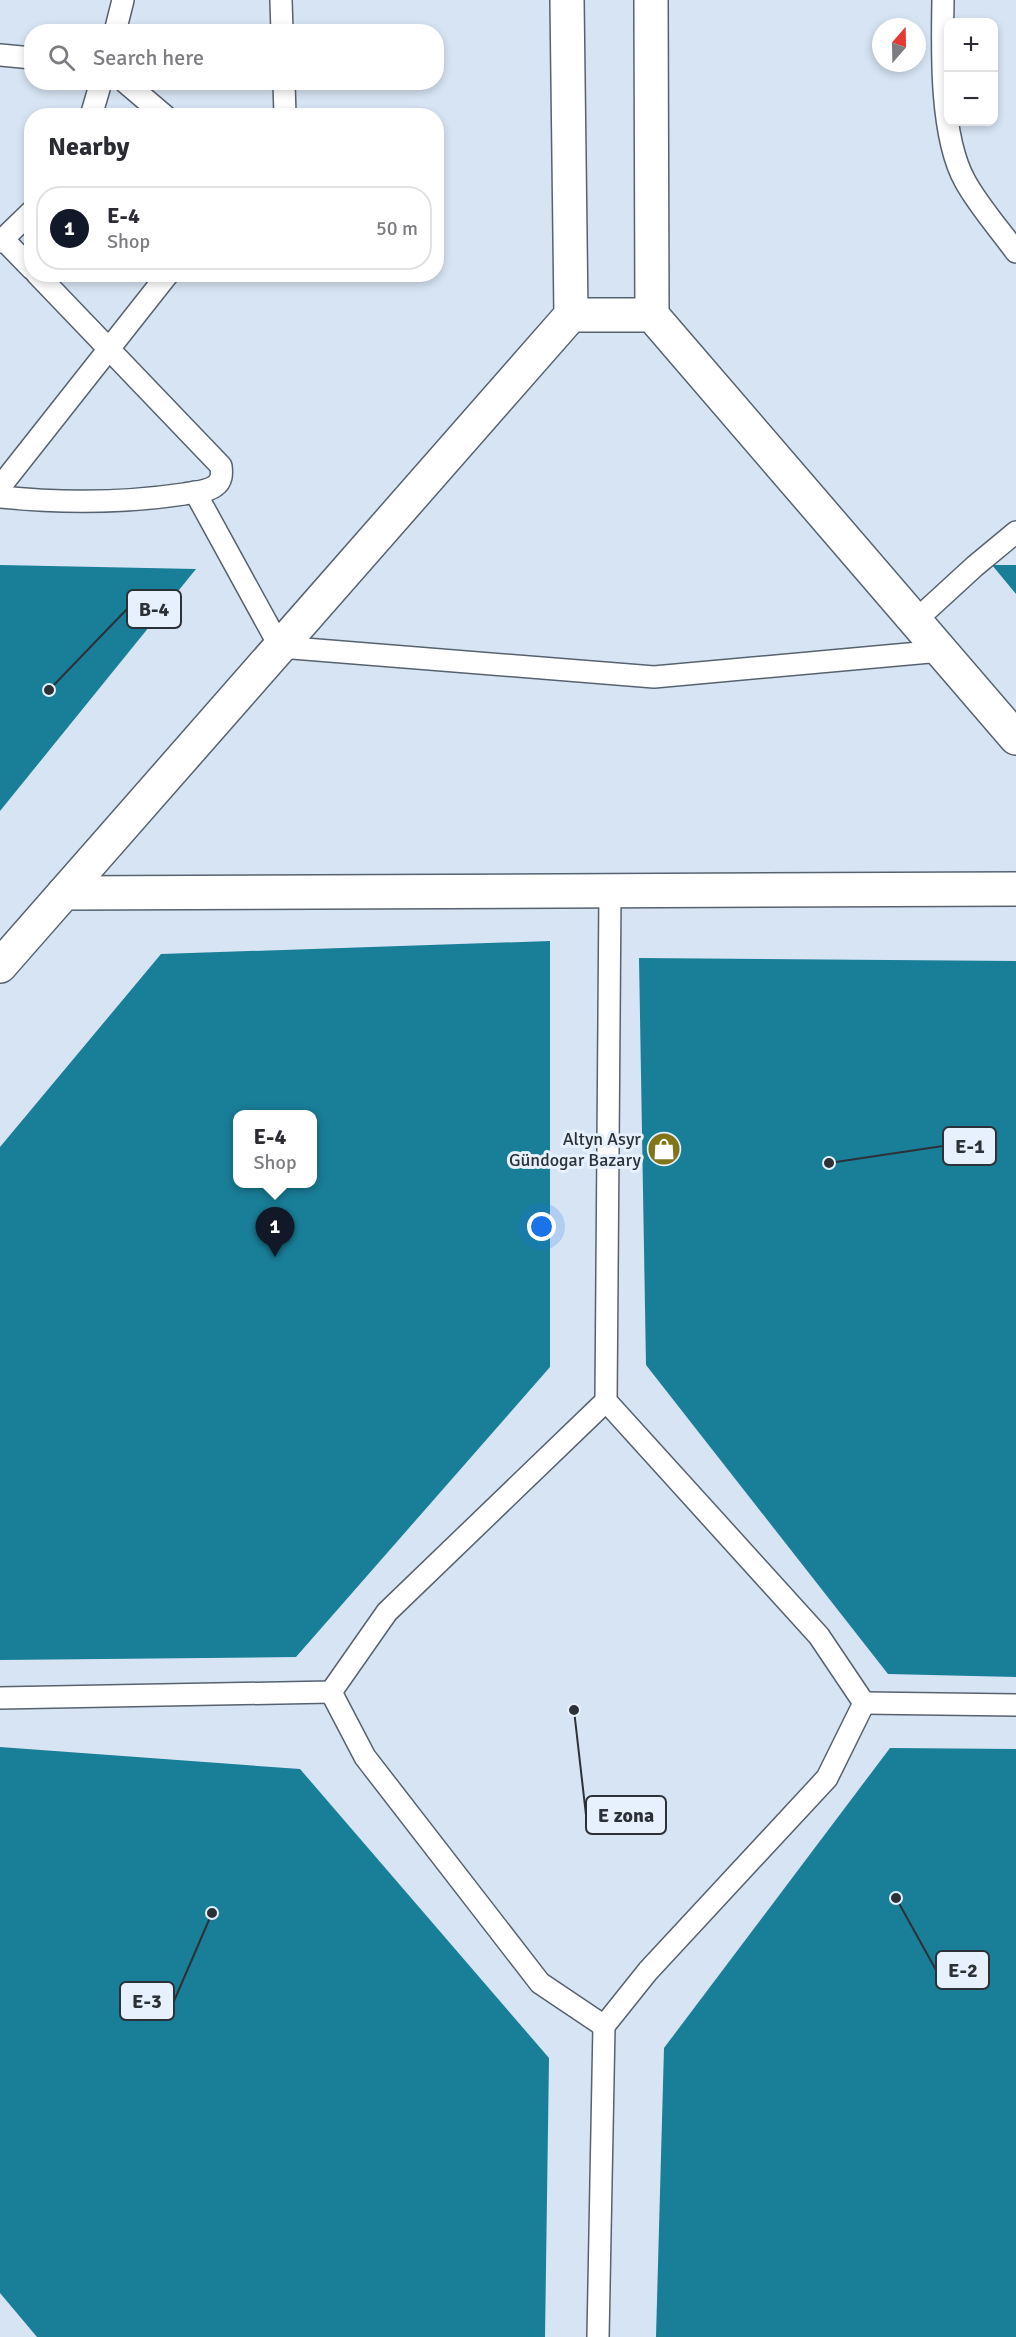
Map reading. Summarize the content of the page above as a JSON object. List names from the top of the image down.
{
  "places": {
    "other": [
      "B-4",
      "E-1",
      "E zona",
      "E-2",
      "E-3"
    ],
    "shop": ["Altyn Asyr Gündogar Bazary"]
  },
  "north": "top",
  "page": {
    "map_buttons": ["+", "−"],
    "search": "Search here",
    "heading": "Nearby",
    "list": [
      {
        "mark": "1",
        "name": "E-4",
        "note": "Shop",
        "value": "50 m"
      }
    ],
    "popup": ["E-4", "Shop"],
    "pins": "1"
  }
}
